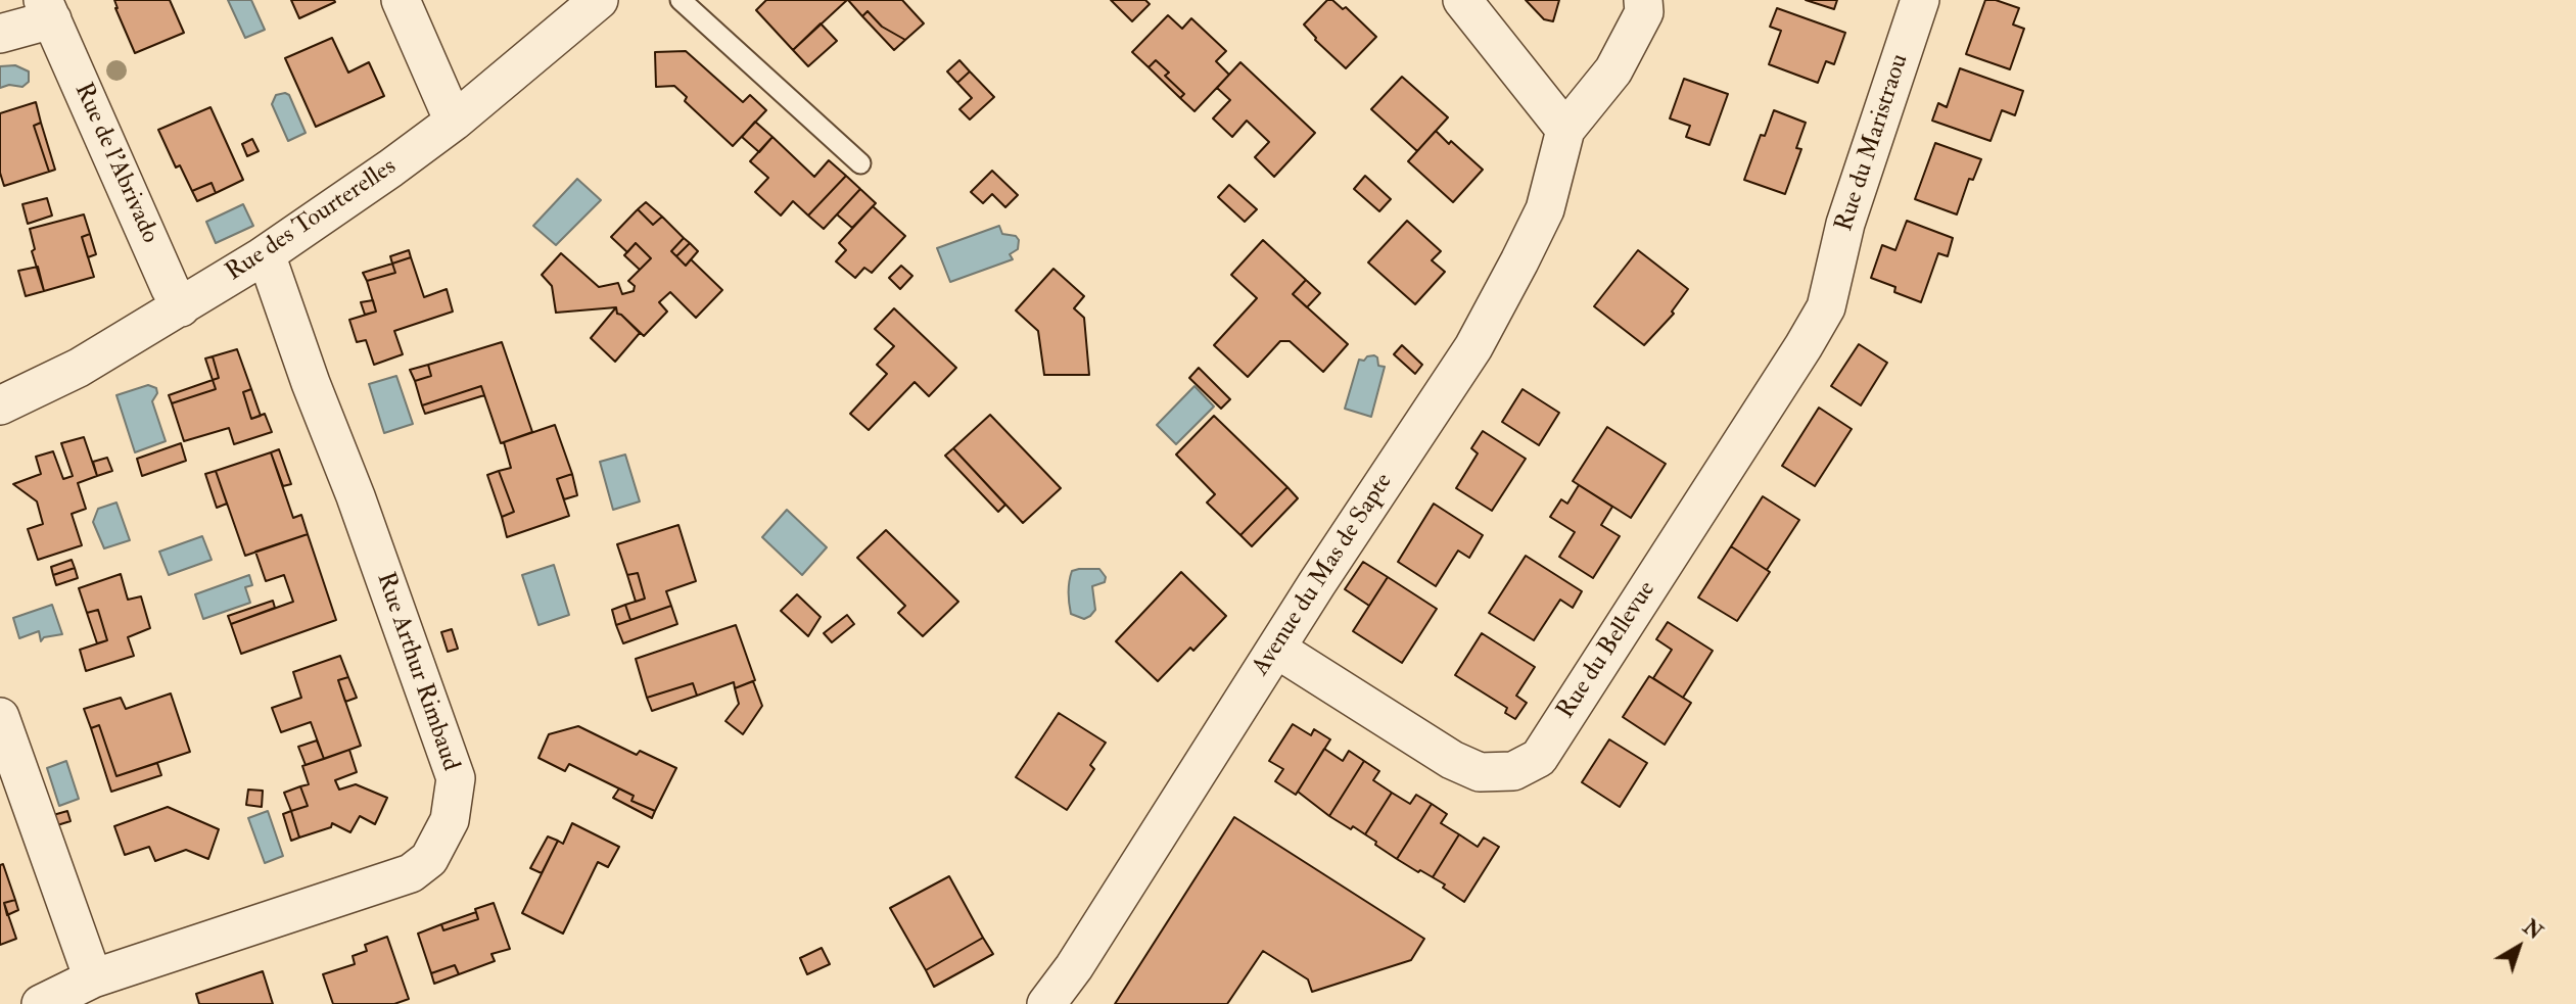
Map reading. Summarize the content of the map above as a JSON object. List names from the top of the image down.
{
  "streets": {
    "street": [
      "Rue du Maristraou",
      "Rue de l'Abrivado",
      "Rue des Tourterelles",
      "Avenue du Mas de Sapte",
      "Rue du Bellevue",
      "Rue Arthur Rimbaud"
    ]
  },
  "crossings": [
    ["Rue du Maristraou", "Rue du Bellevue"],
    ["Rue de l'Abrivado", "Rue des Tourterelles"],
    ["Rue des Tourterelles", "Rue Arthur Rimbaud"],
    ["Avenue du Mas de Sapte", "Rue du Bellevue"]
  ],
  "north": "top right"
}
